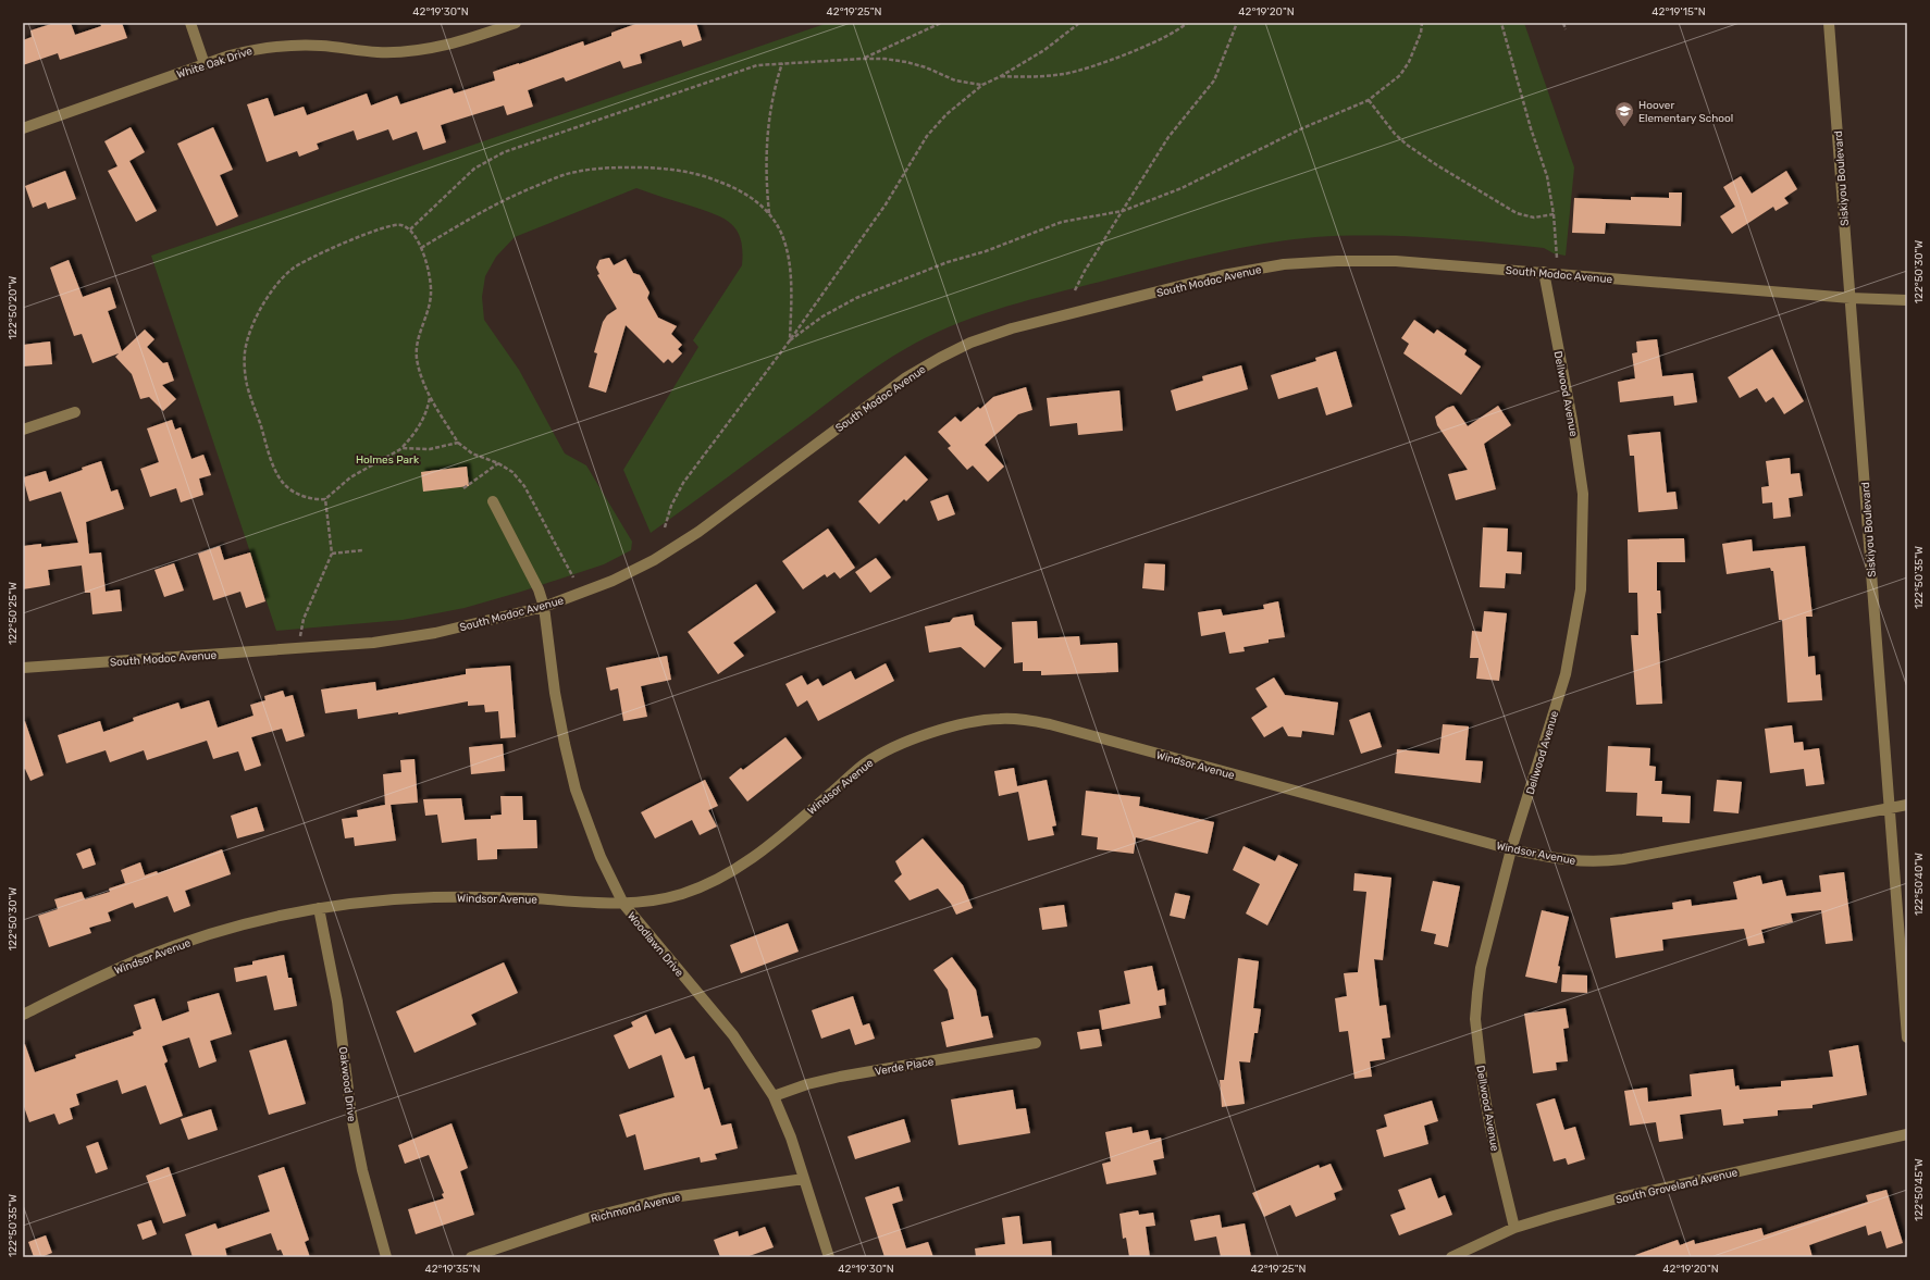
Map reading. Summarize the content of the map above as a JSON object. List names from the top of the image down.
{
  "streets": {
    "street": [
      "White Oak Drive",
      "Siskiyou Boulevard",
      "South Modoc Avenue",
      "Dellwood Avenue",
      "Windsor Avenue",
      "Woodlawn Drive",
      "Verde Place",
      "Oakwood Drive",
      "South Groveland Avenue",
      "Richmond Avenue"
    ]
  },
  "crossings": [
    ["Siskiyou Boulevard", "South Modoc Avenue"],
    ["Siskiyou Boulevard", "Windsor Avenue"],
    ["South Modoc Avenue", "Dellwood Avenue"],
    ["South Modoc Avenue", "Woodlawn Drive"],
    ["Dellwood Avenue", "Windsor Avenue"],
    ["Dellwood Avenue", "South Groveland Avenue"],
    ["Windsor Avenue", "Woodlawn Drive"],
    ["Windsor Avenue", "Oakwood Drive"],
    ["Woodlawn Drive", "Verde Place"],
    ["Woodlawn Drive", "Richmond Avenue"]
  ],
  "parks": ["Holmes Park"],
  "places": {
    "school or university": ["Hoover Elementary School"]
  },
  "coordinates": [
    "42°19'30\"N",
    "42°19'25\"N",
    "42°19'20\"N",
    "42°19'15\"N",
    "122°50'30\"W",
    "122°50'20\"W",
    "122°50'35\"W",
    "122°50'25\"W",
    "122°50'40\"W",
    "122°50'45\"W",
    "42°19'35\"N"
  ]
}
